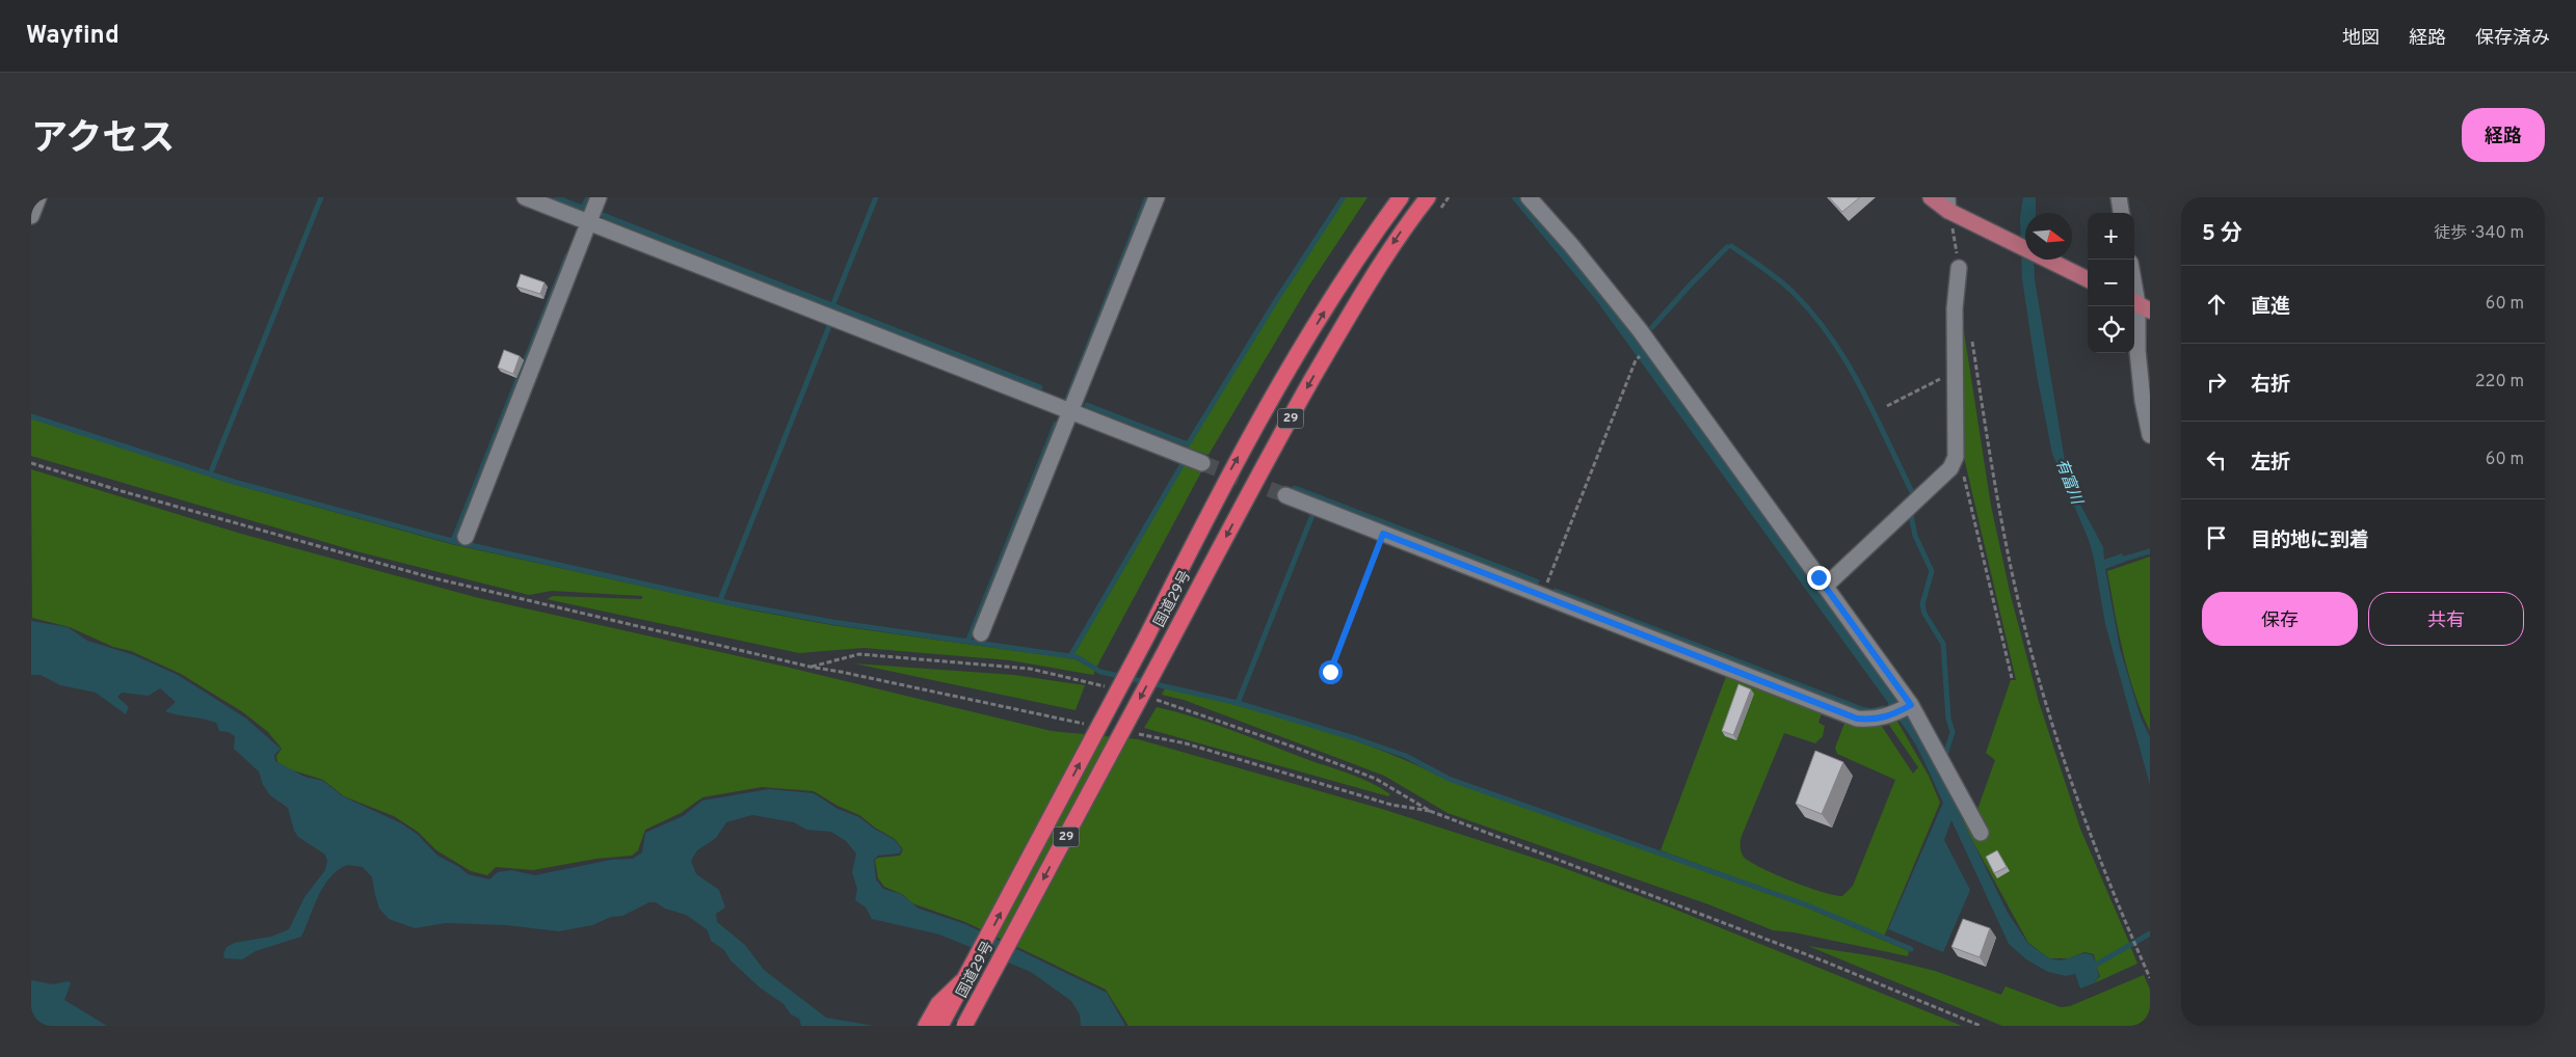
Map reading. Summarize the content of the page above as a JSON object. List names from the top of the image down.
{
  "streets": {
    "highway": ["29", "国道29号"]
  },
  "crossings": [
    ["29", "国道29号"]
  ],
  "water": ["有富川"],
  "north": "right",
  "page": {
    "header": "Wayfind",
    "nav": ["地図", "経路", "保存済み"],
    "title": "アクセス",
    "buttons": [
      "経路",
      ["保存", "共有"]
    ],
    "heading": ["5 分", "徒歩 · 340 m"],
    "map_buttons": ["+", "−"],
    "list": [
      ["直進", "60 m"],
      ["右折", "220 m"],
      ["左折", "60 m"],
      "目的地に到着"
    ]
  }
}
